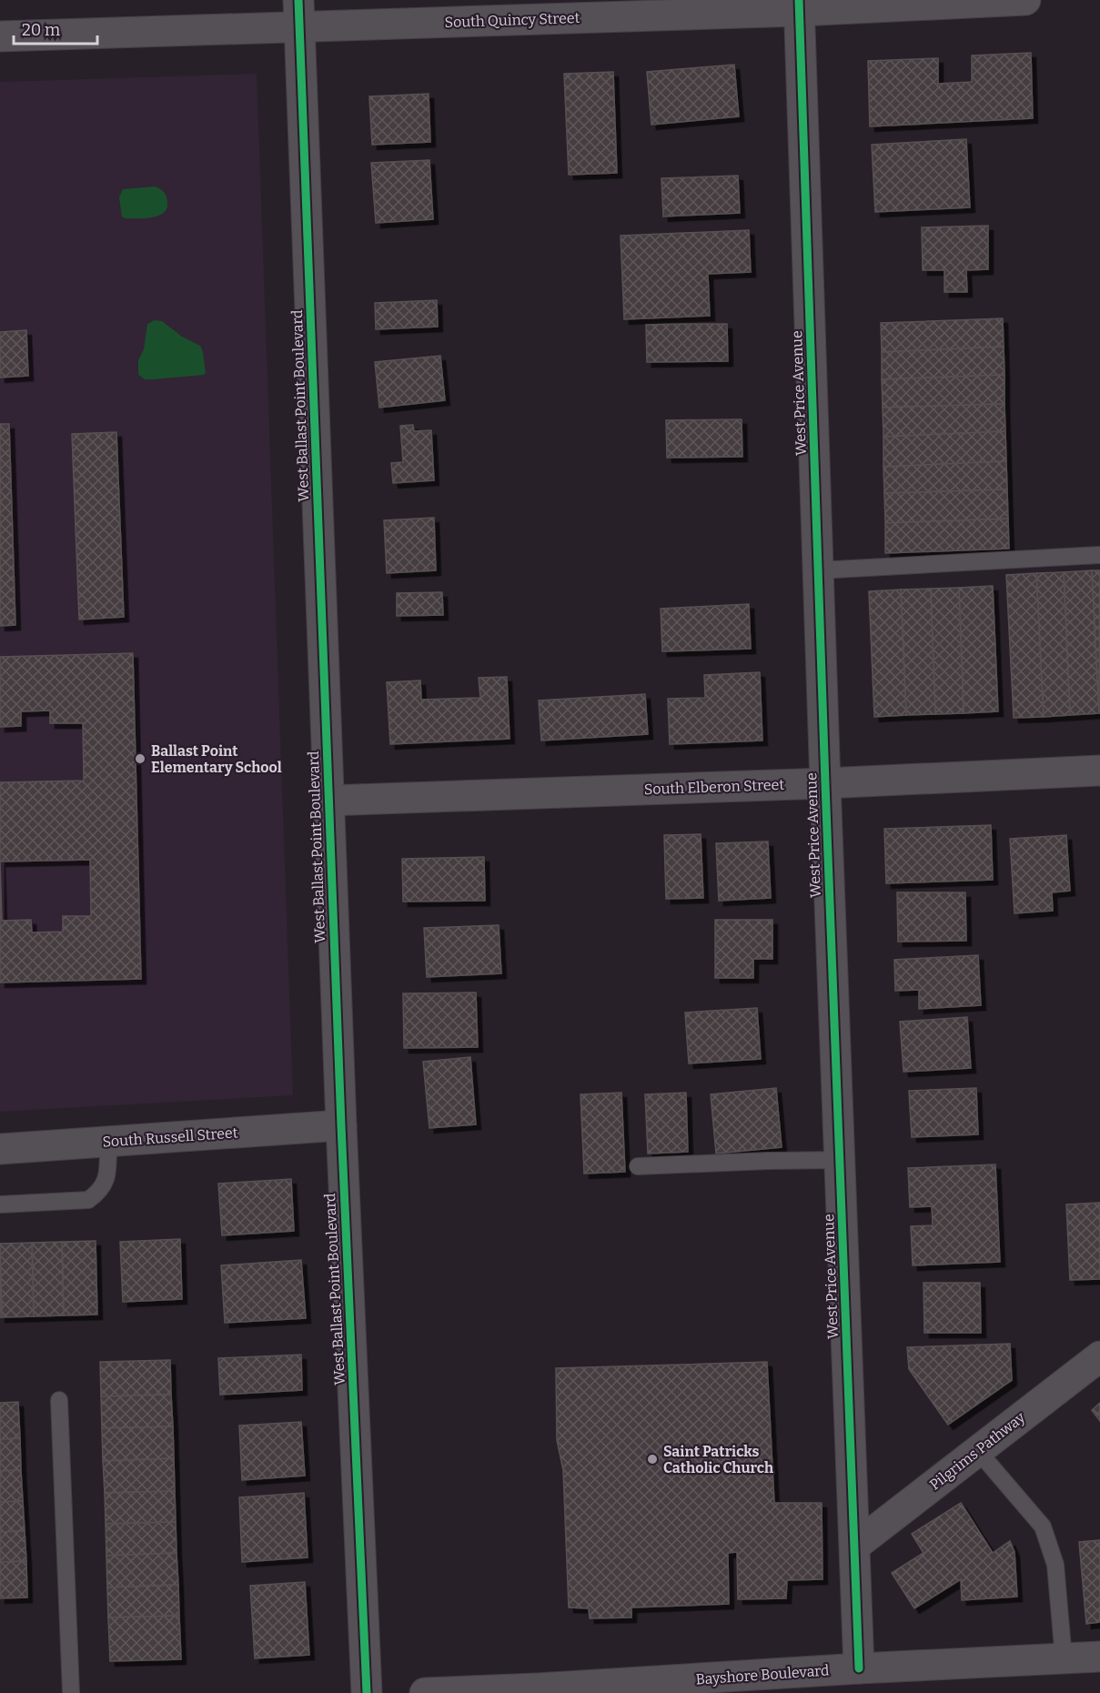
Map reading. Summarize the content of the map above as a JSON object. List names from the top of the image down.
{
  "streets": {
    "street": [
      "South Quincy Street",
      "West Price Avenue",
      "West Ballast Point Boulevard",
      "South Elberon Street",
      "South Russell Street",
      "Pilgrims Pathway",
      "Bayshore Boulevard"
    ]
  },
  "crossings": [
    ["South Quincy Street", "West Price Avenue"],
    ["South Quincy Street", "West Ballast Point Boulevard"],
    ["West Price Avenue", "South Elberon Street"],
    ["West Price Avenue", "Pilgrims Pathway"],
    ["West Price Avenue", "Bayshore Boulevard"],
    ["West Ballast Point Boulevard", "South Elberon Street"],
    ["West Ballast Point Boulevard", "South Russell Street"]
  ],
  "places": ["Ballast Point Elementary School", "Saint Patricks Catholic Church"],
  "scale_bar": "20 m"
}
